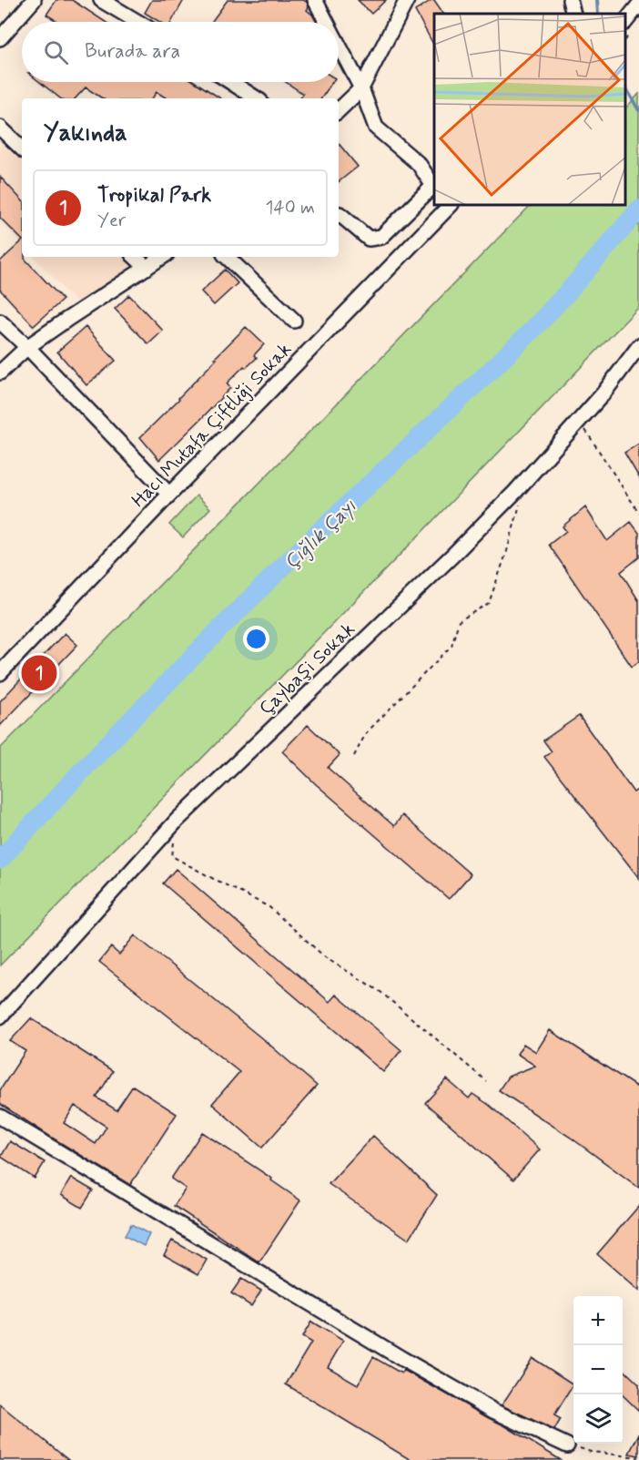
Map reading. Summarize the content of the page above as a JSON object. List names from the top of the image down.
{
  "streets": {
    "street": ["Hacı Mutafa Çiftliği Sokak", "Çaybaşi Sokak"]
  },
  "water": ["Çığlık Çayı"],
  "page": {
    "search": "Burada ara",
    "heading": "Yakında",
    "list": [
      {
        "mark": "1",
        "name": "Tropikal Park",
        "note": "Yer",
        "value": "140 m"
      }
    ],
    "pins": "1",
    "map_buttons": ["+", "−"]
  }
}
